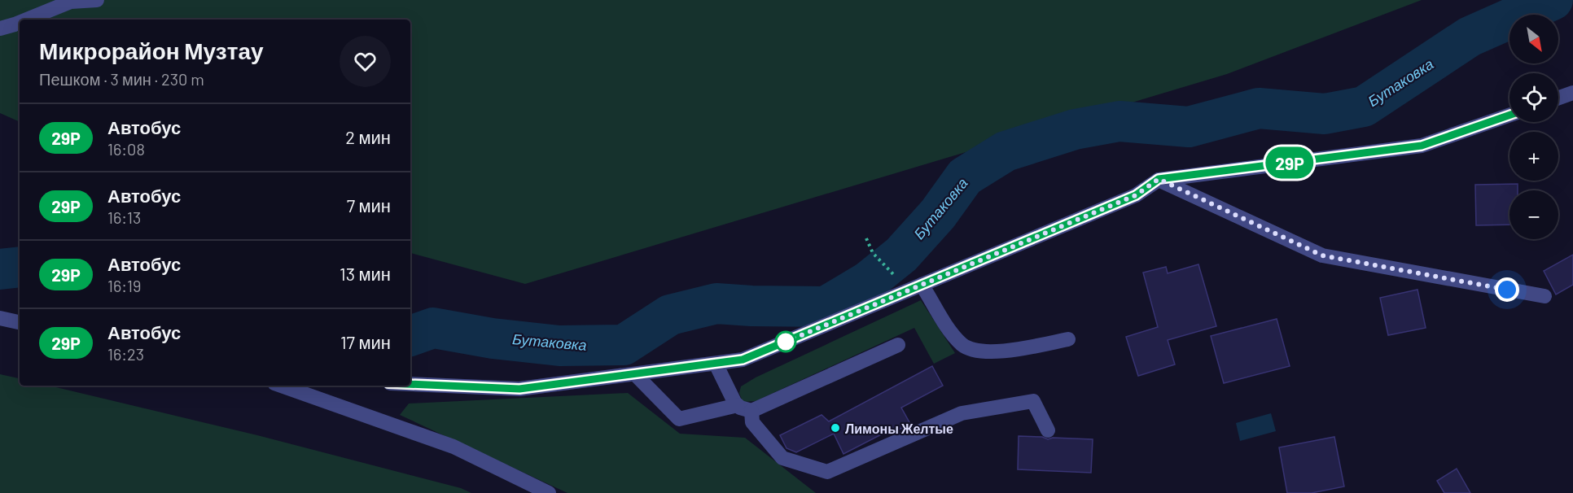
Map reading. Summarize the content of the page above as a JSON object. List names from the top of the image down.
{
  "water": ["Бутаковка"],
  "places": ["Лимоны Желтые"],
  "lines": ["bus line 29P"],
  "north": "bottom right",
  "page": {
    "on_map": "29P",
    "map_buttons": ["+", "−"],
    "heading": ["Микрорайон Музтау", "Пешком · 3 мин · 230 m"],
    "list": [
      {
        "mark": "29P",
        "name": "Автобус",
        "note": "16:08",
        "value": "2 мин"
      },
      {
        "mark": "29P",
        "name": "Автобус",
        "note": "16:13",
        "value": "7 мин"
      },
      {
        "mark": "29P",
        "name": "Автобус",
        "note": "16:19",
        "value": "13 мин"
      },
      {
        "mark": "29P",
        "name": "Автобус",
        "note": "16:23",
        "value": "17 мин"
      }
    ]
  }
}
